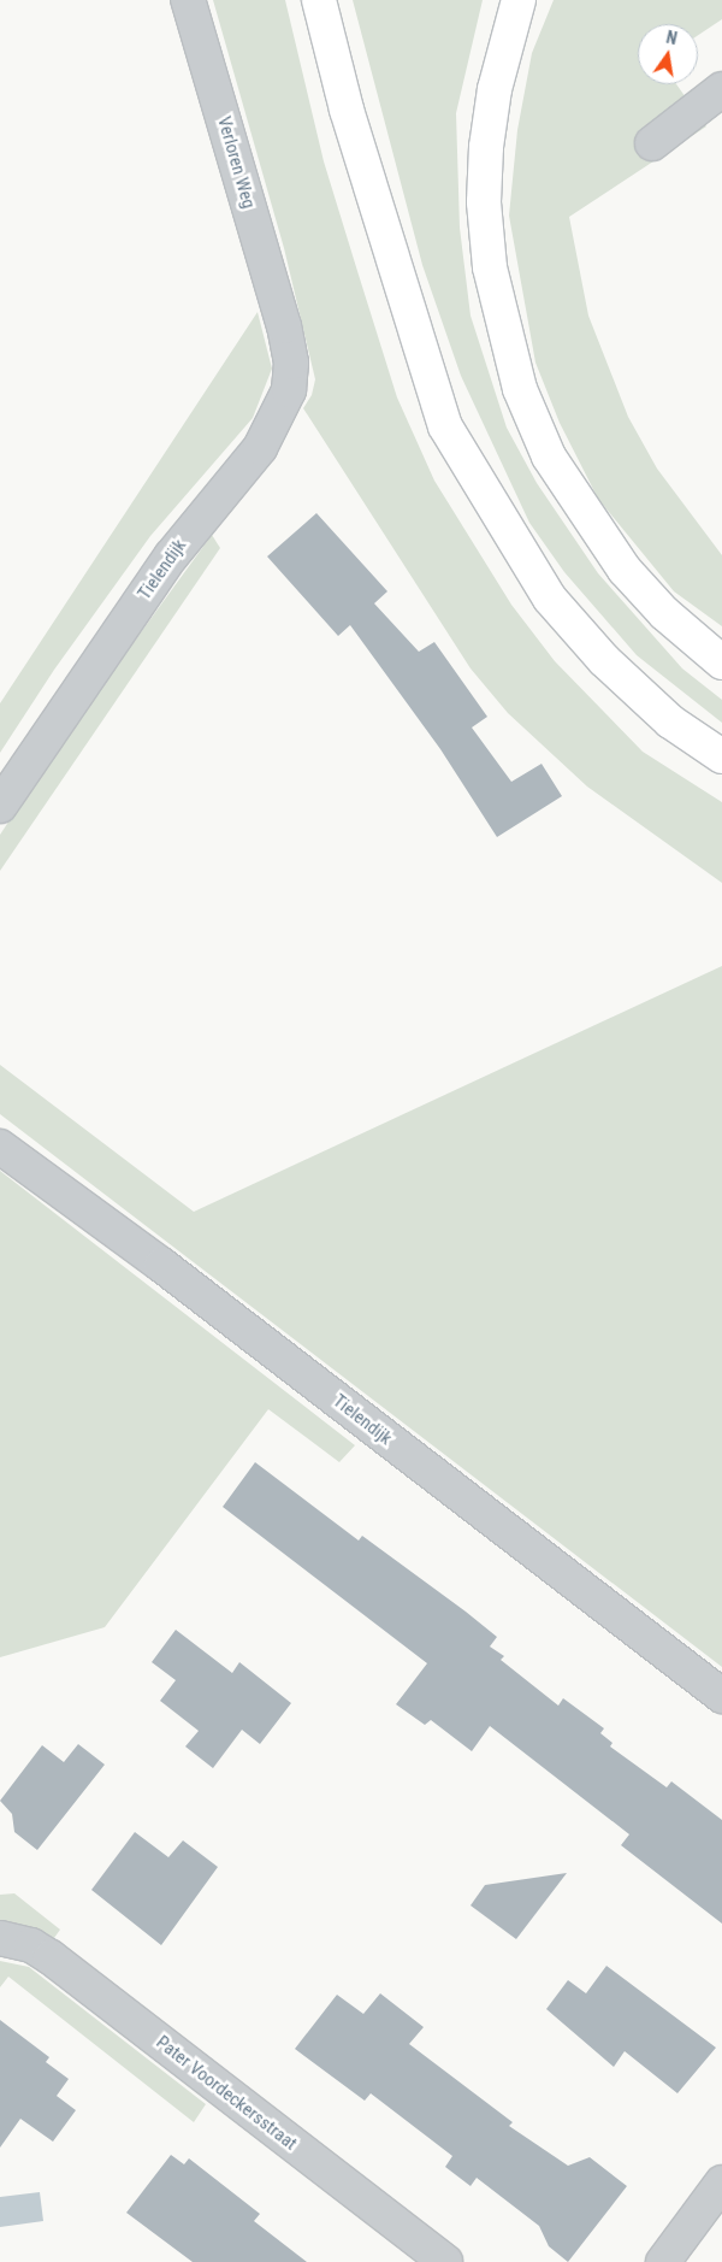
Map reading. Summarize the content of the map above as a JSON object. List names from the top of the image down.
{
  "streets": {
    "street": ["Verloren Weg", "Tielendijk", "Pater Voordeckersstraat"]
  },
  "crossings": [
    ["Verloren Weg", "Tielendijk"]
  ],
  "north": "top"
}
